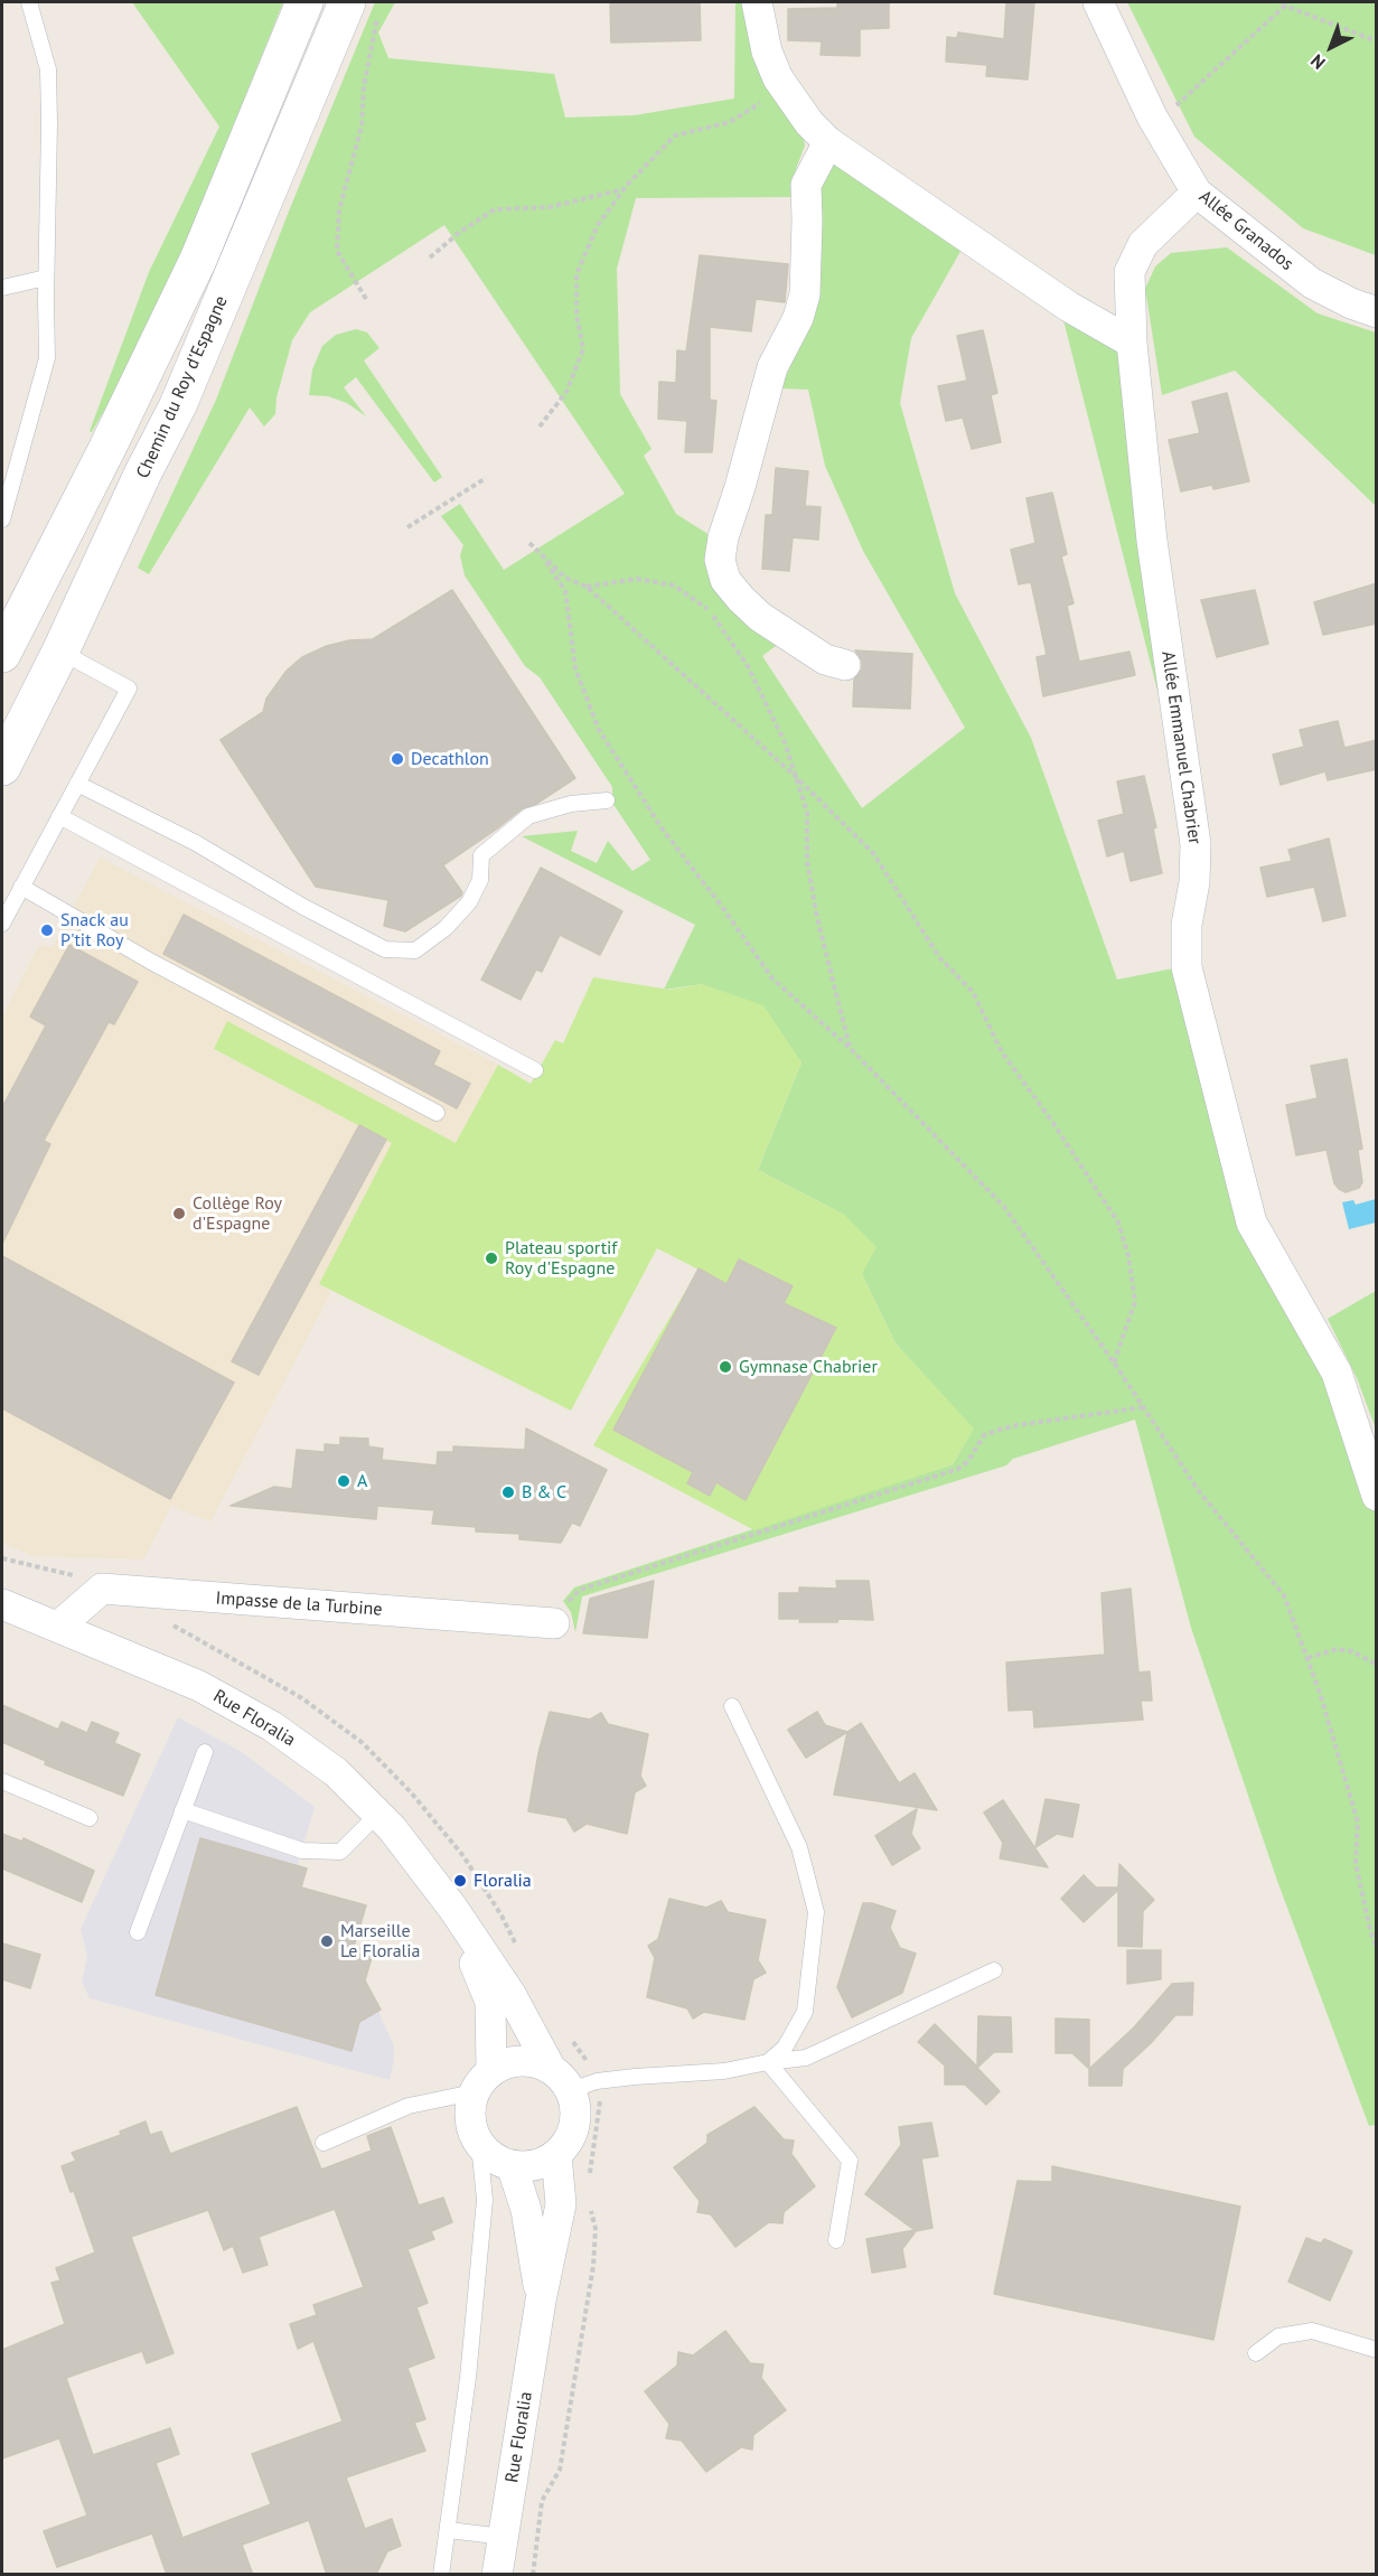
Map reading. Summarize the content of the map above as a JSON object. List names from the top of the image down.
{
  "streets": {
    "street": [
      "Allée Granados",
      "Chemin du Roy d'Espagne",
      "Allée Emmanuel Chabrier",
      "Impasse de la Turbine",
      "Rue Floralia"
    ]
  },
  "crossings": [
    ["Allée Granados", "Allée Emmanuel Chabrier"],
    ["Impasse de la Turbine", "Rue Floralia"]
  ],
  "places": [
    "Decathlon",
    "Snack au P'tit Roy",
    "Collège Roy d'Espagne",
    "Plateau sportif Roy d'Espagne",
    "Gymnase Chabrier",
    "A",
    "B & C",
    "Floralia",
    "Marseille Le Floralia"
  ],
  "north": "bottom left"
}
